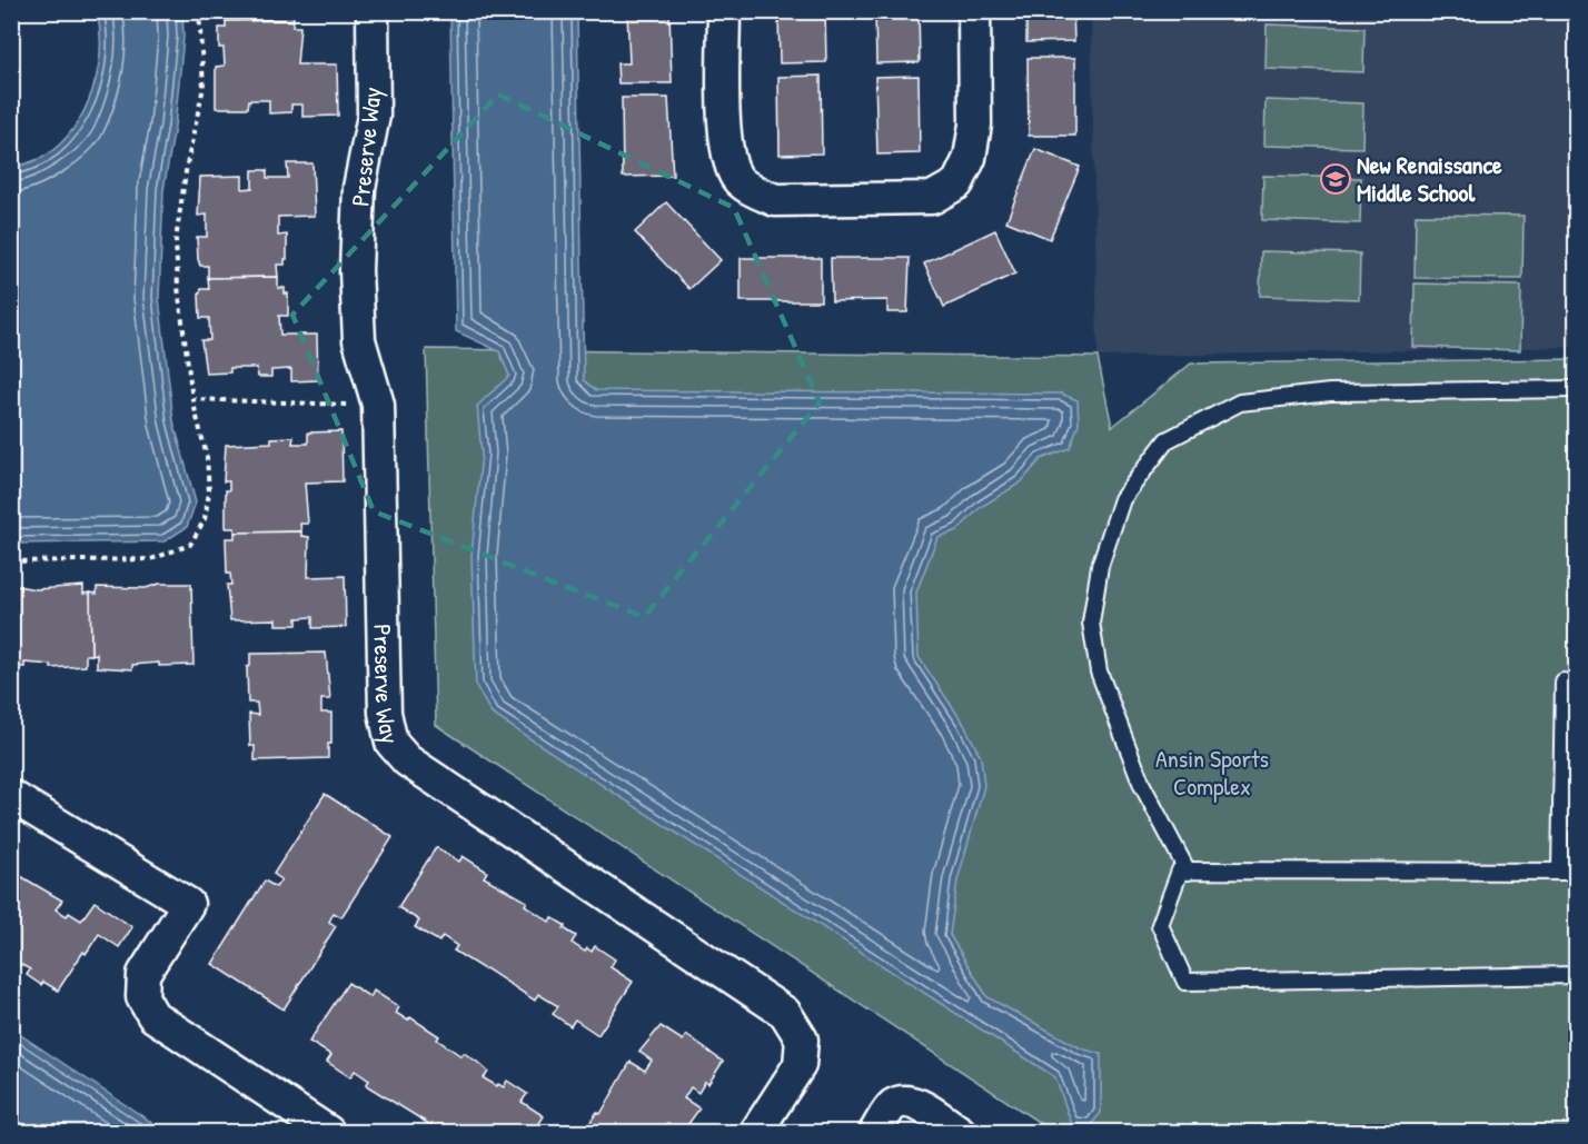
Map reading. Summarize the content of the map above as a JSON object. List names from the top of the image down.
{
  "streets": {
    "street": ["Preserve Way"]
  },
  "parks": ["Ansin Sports Complex"],
  "places": {
    "school or university": ["New Renaissance Middle School"]
  }
}
